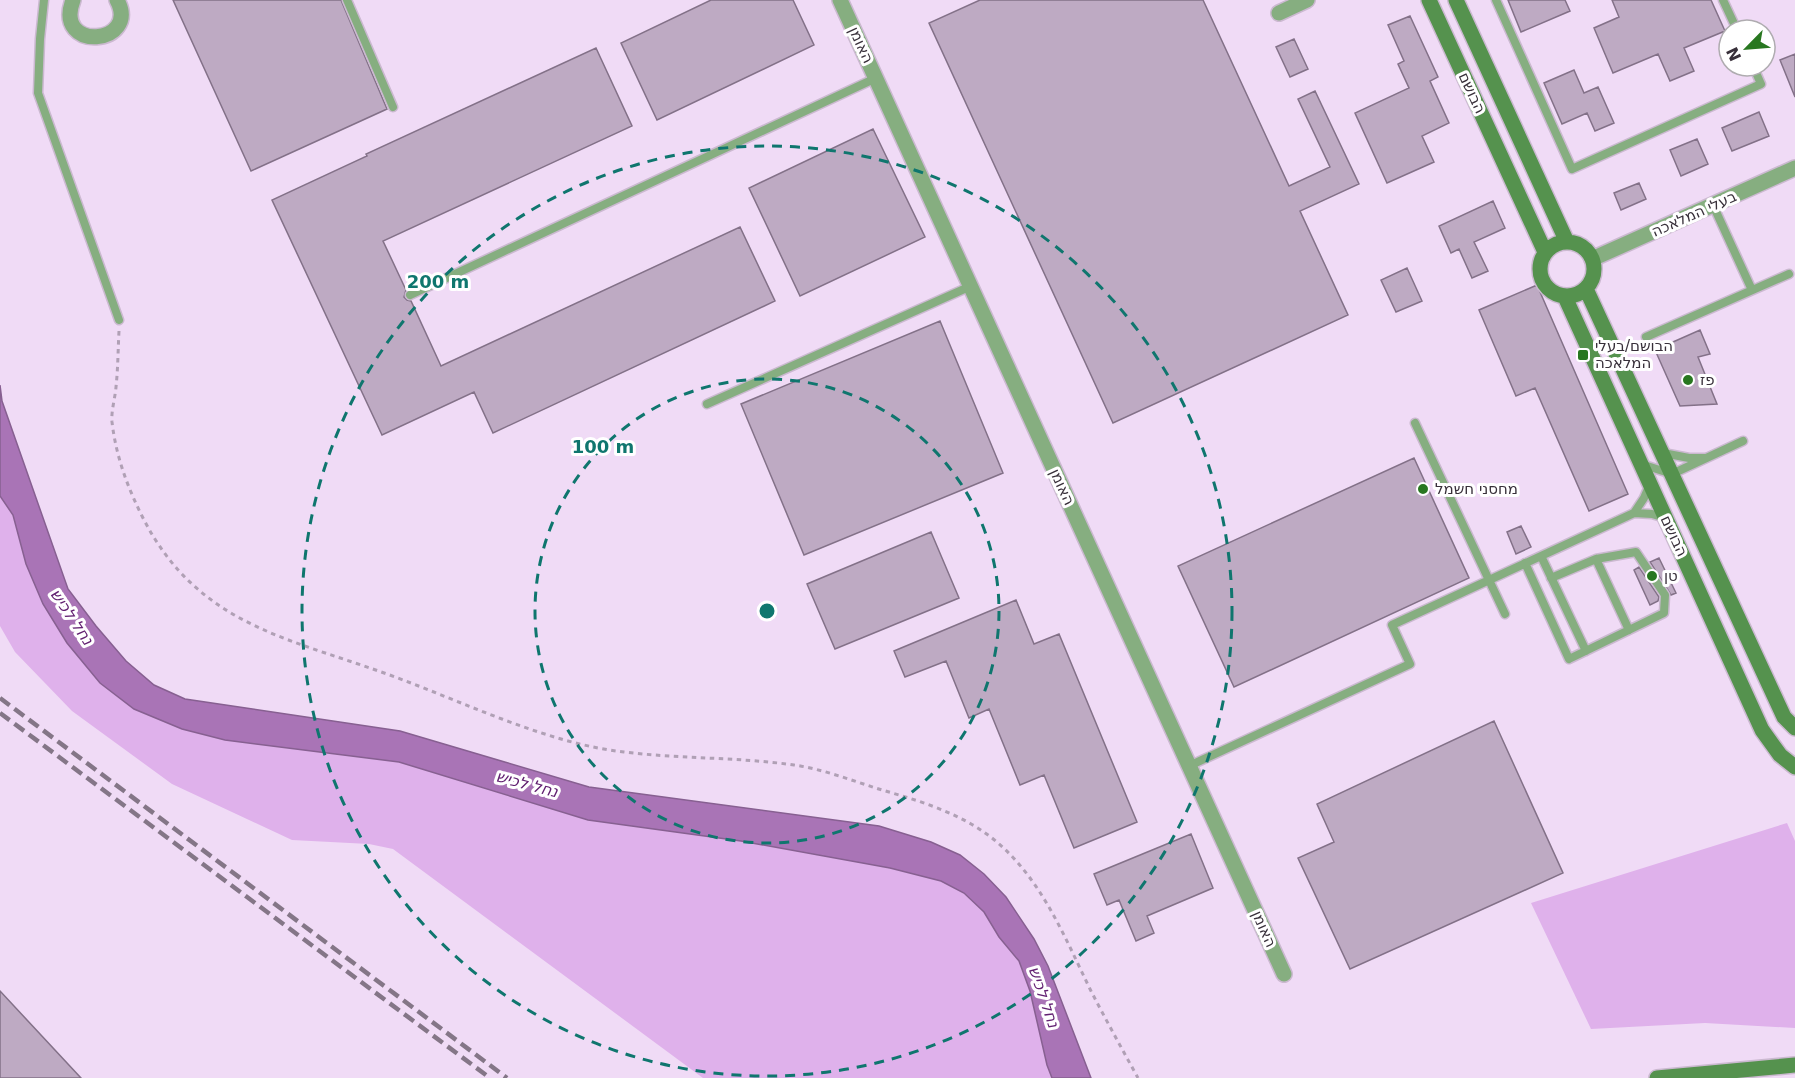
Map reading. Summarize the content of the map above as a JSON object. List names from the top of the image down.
{
  "streets": {
    "street": ["האומן", "הבושם", "בעלי המלאכה"]
  },
  "crossings": [
    ["הבושם", "בעלי המלאכה"]
  ],
  "water": ["נחל לכיש"],
  "places": {
    "transit": ["הבושם/בעלי המלאכה"],
    "other": ["פז", "מחסני חשמל", "טן"]
  },
  "north": "bottom left",
  "rings": ["200 m", "100 m"]
}
